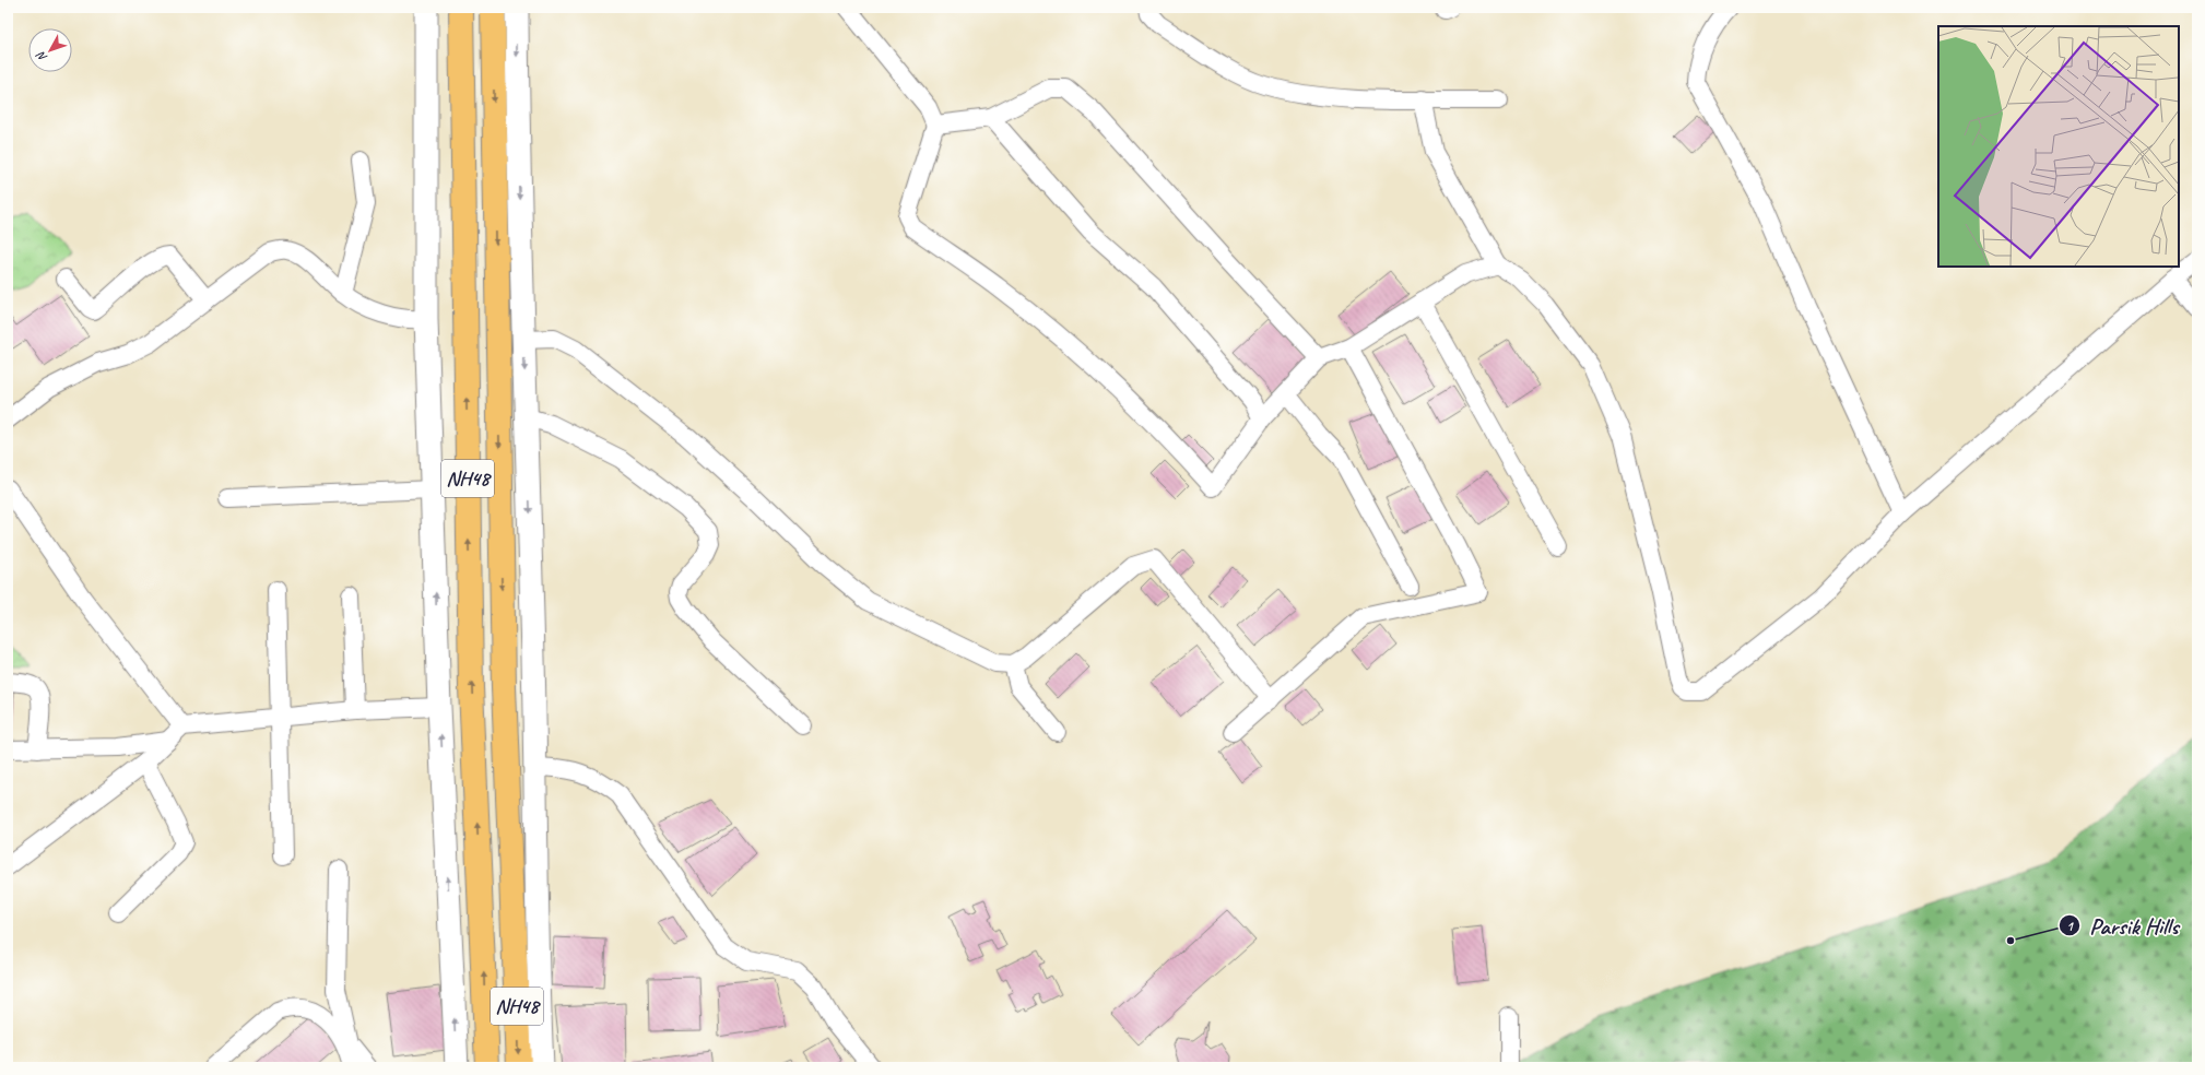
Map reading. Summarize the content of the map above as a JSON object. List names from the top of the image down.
{
  "streets": {
    "highway": ["NH48"]
  },
  "places": ["Parsik Hills"],
  "north": "bottom left"
}
